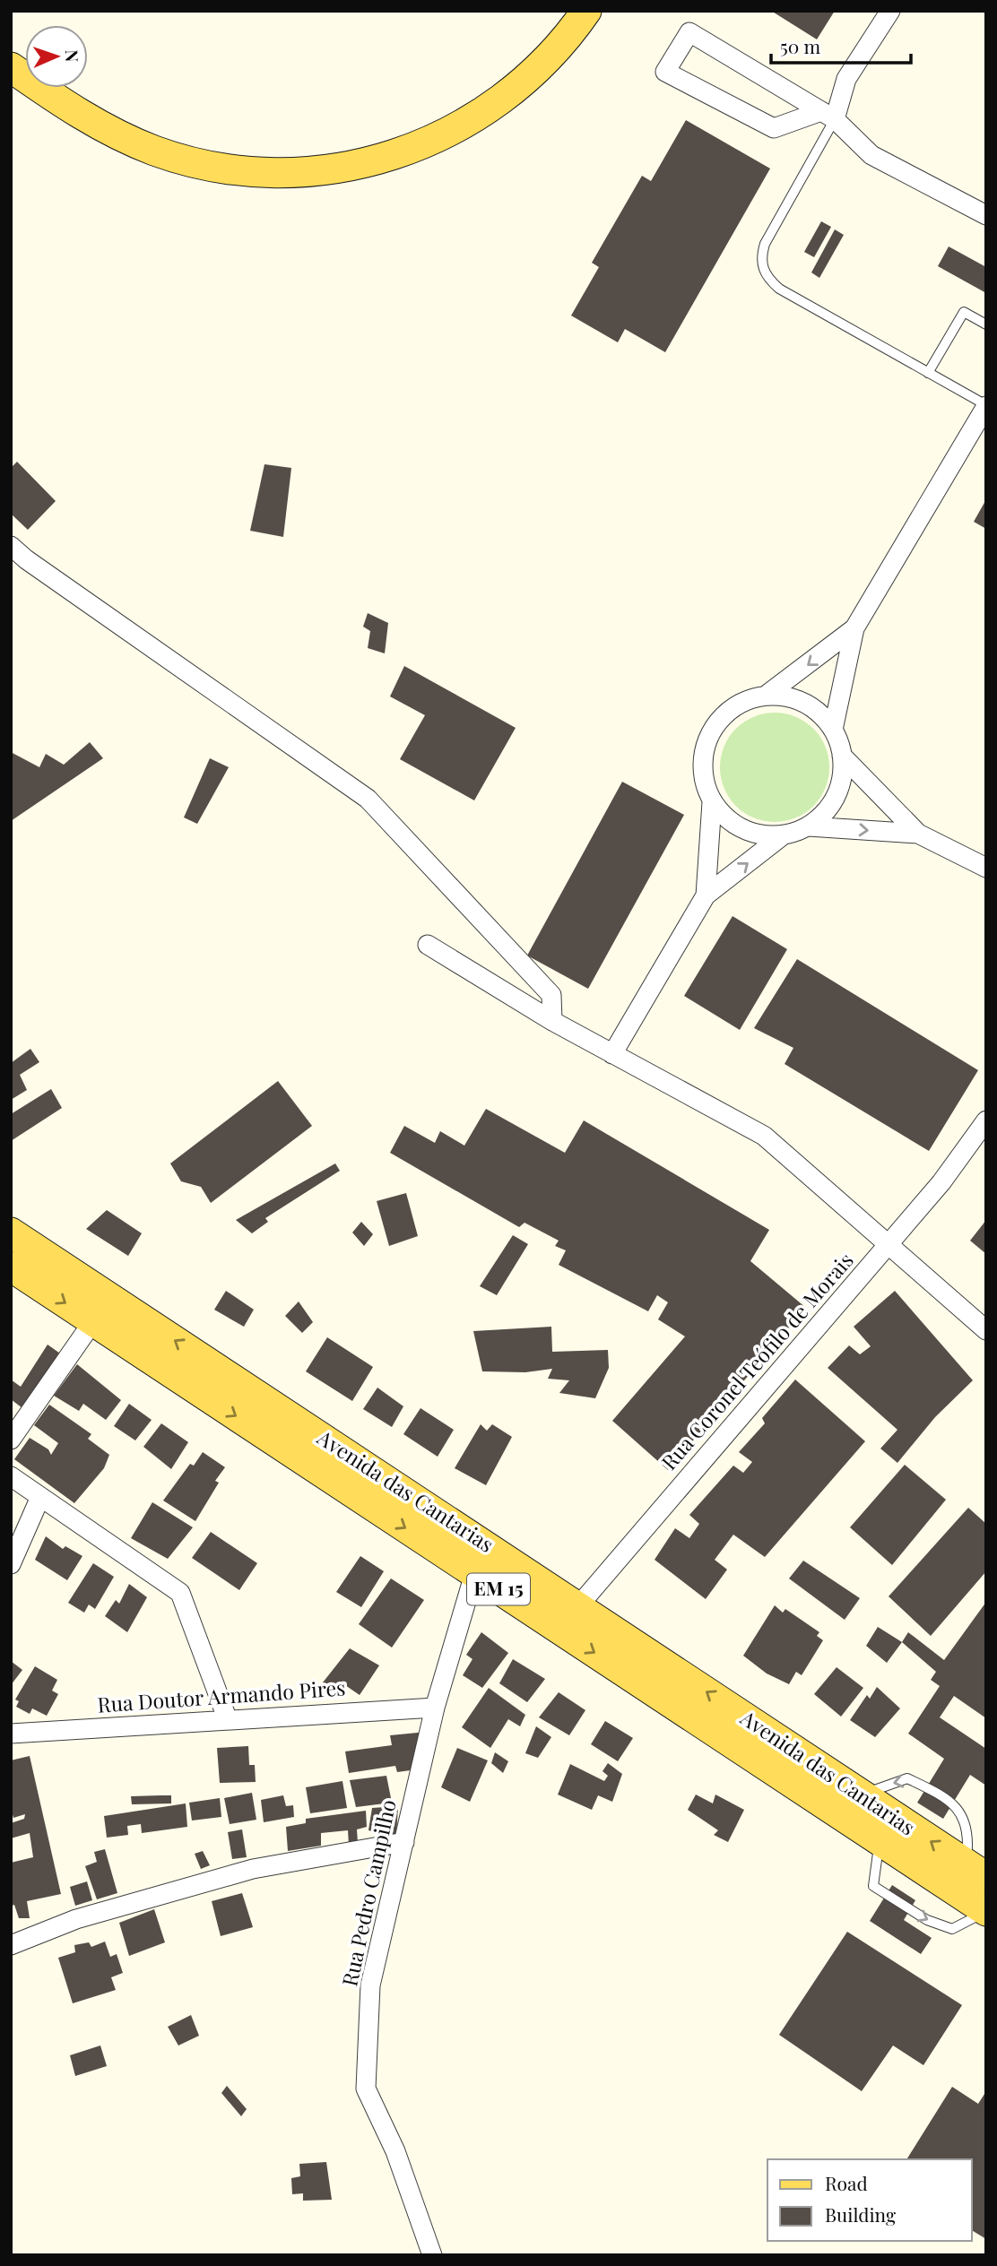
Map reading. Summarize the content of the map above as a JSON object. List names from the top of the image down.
{
  "streets": {
    "main road": ["Avenida das Cantarias", "EM 15"],
    "street": ["Rua Coronel Teófilo de Morais", "Rua Doutor Armando Pires", "Rua Pedro Campilho"]
  },
  "crossings": [
    ["Rua Coronel Teófilo de Morais", "Avenida das Cantarias"],
    ["Avenida das Cantarias", "Rua Pedro Campilho"],
    ["Rua Doutor Armando Pires", "Rua Pedro Campilho"]
  ],
  "legend": ["Road", "Building"],
  "scale_bar": "50 m",
  "north": "right"
}
